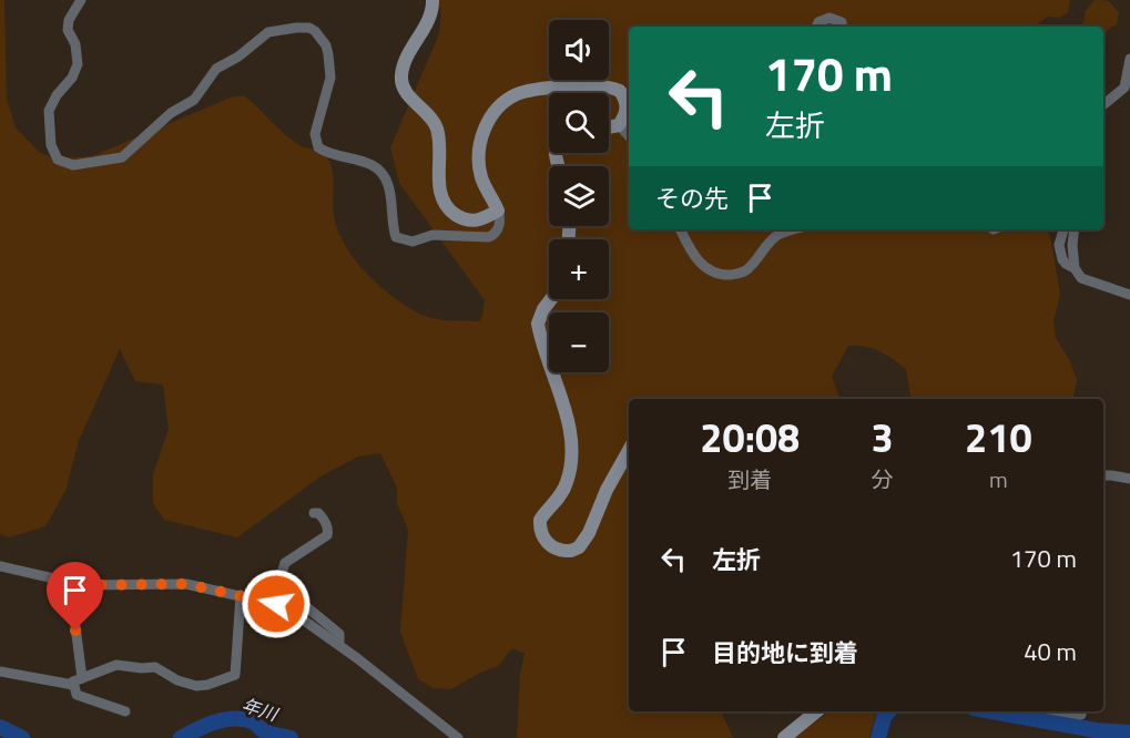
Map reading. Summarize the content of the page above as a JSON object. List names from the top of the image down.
{
  "water": ["年川"],
  "page": {
    "map_buttons": ["+", "−"],
    "turn": ["170 m", "左折"],
    "then": "その先",
    "eta": [
      "20:08",
      "到着",
      "3",
      "分",
      "210",
      "m"
    ],
    "list": [
      {
        "name": "左折",
        "value": "170 m"
      },
      {
        "name": "目的地に到着",
        "value": "40 m"
      }
    ]
  }
}
